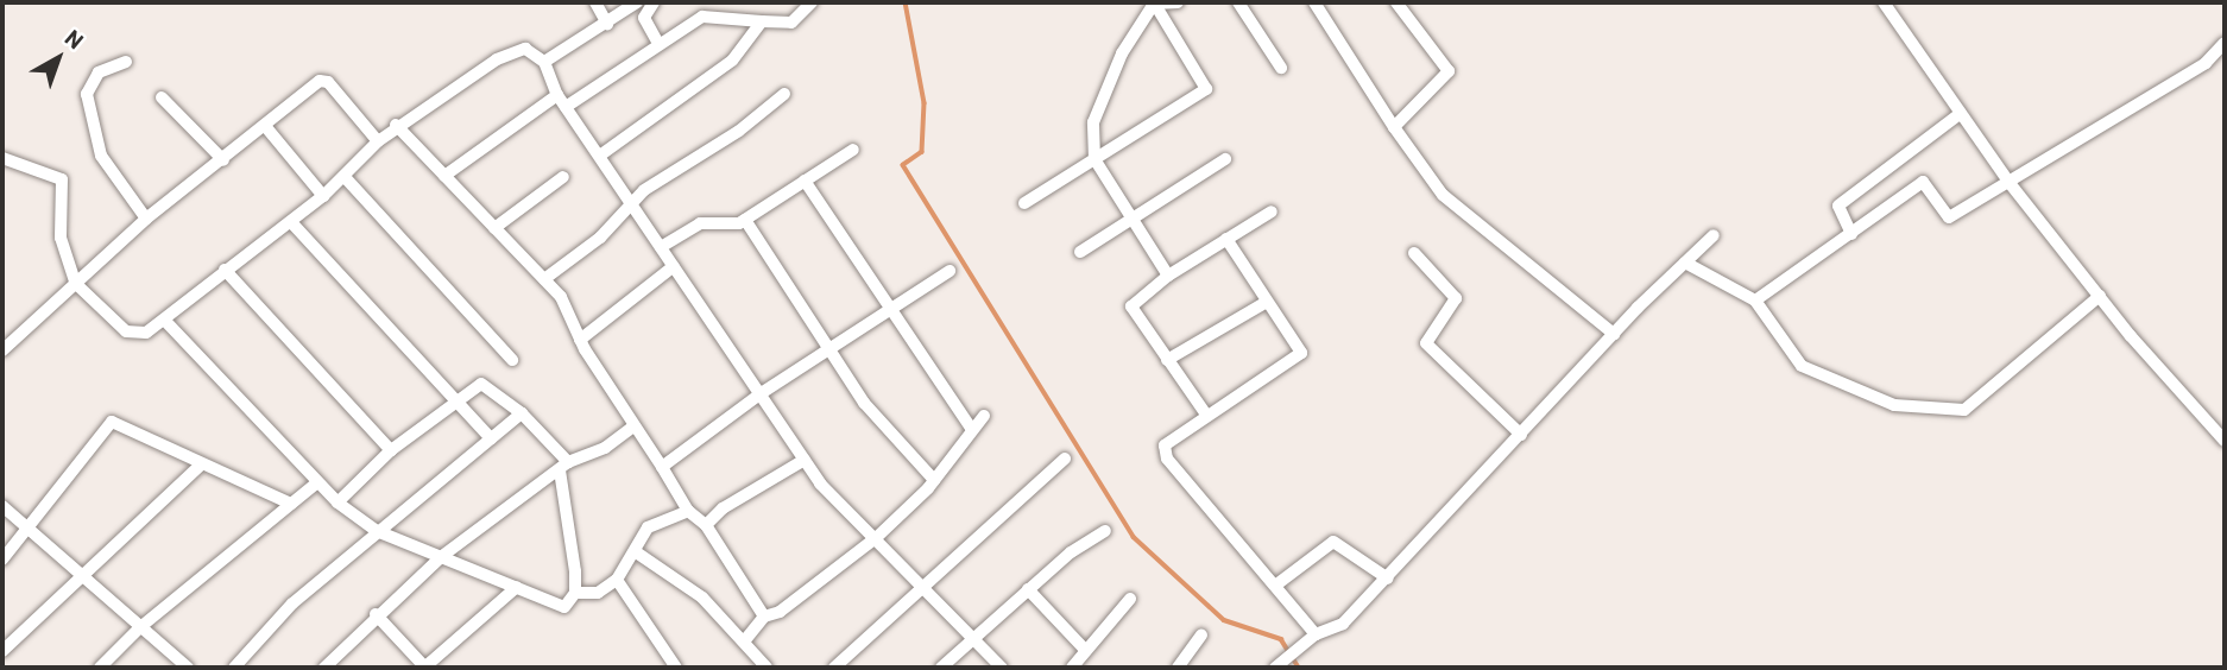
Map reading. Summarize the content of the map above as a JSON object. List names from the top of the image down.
{
  "north": "top right"
}
